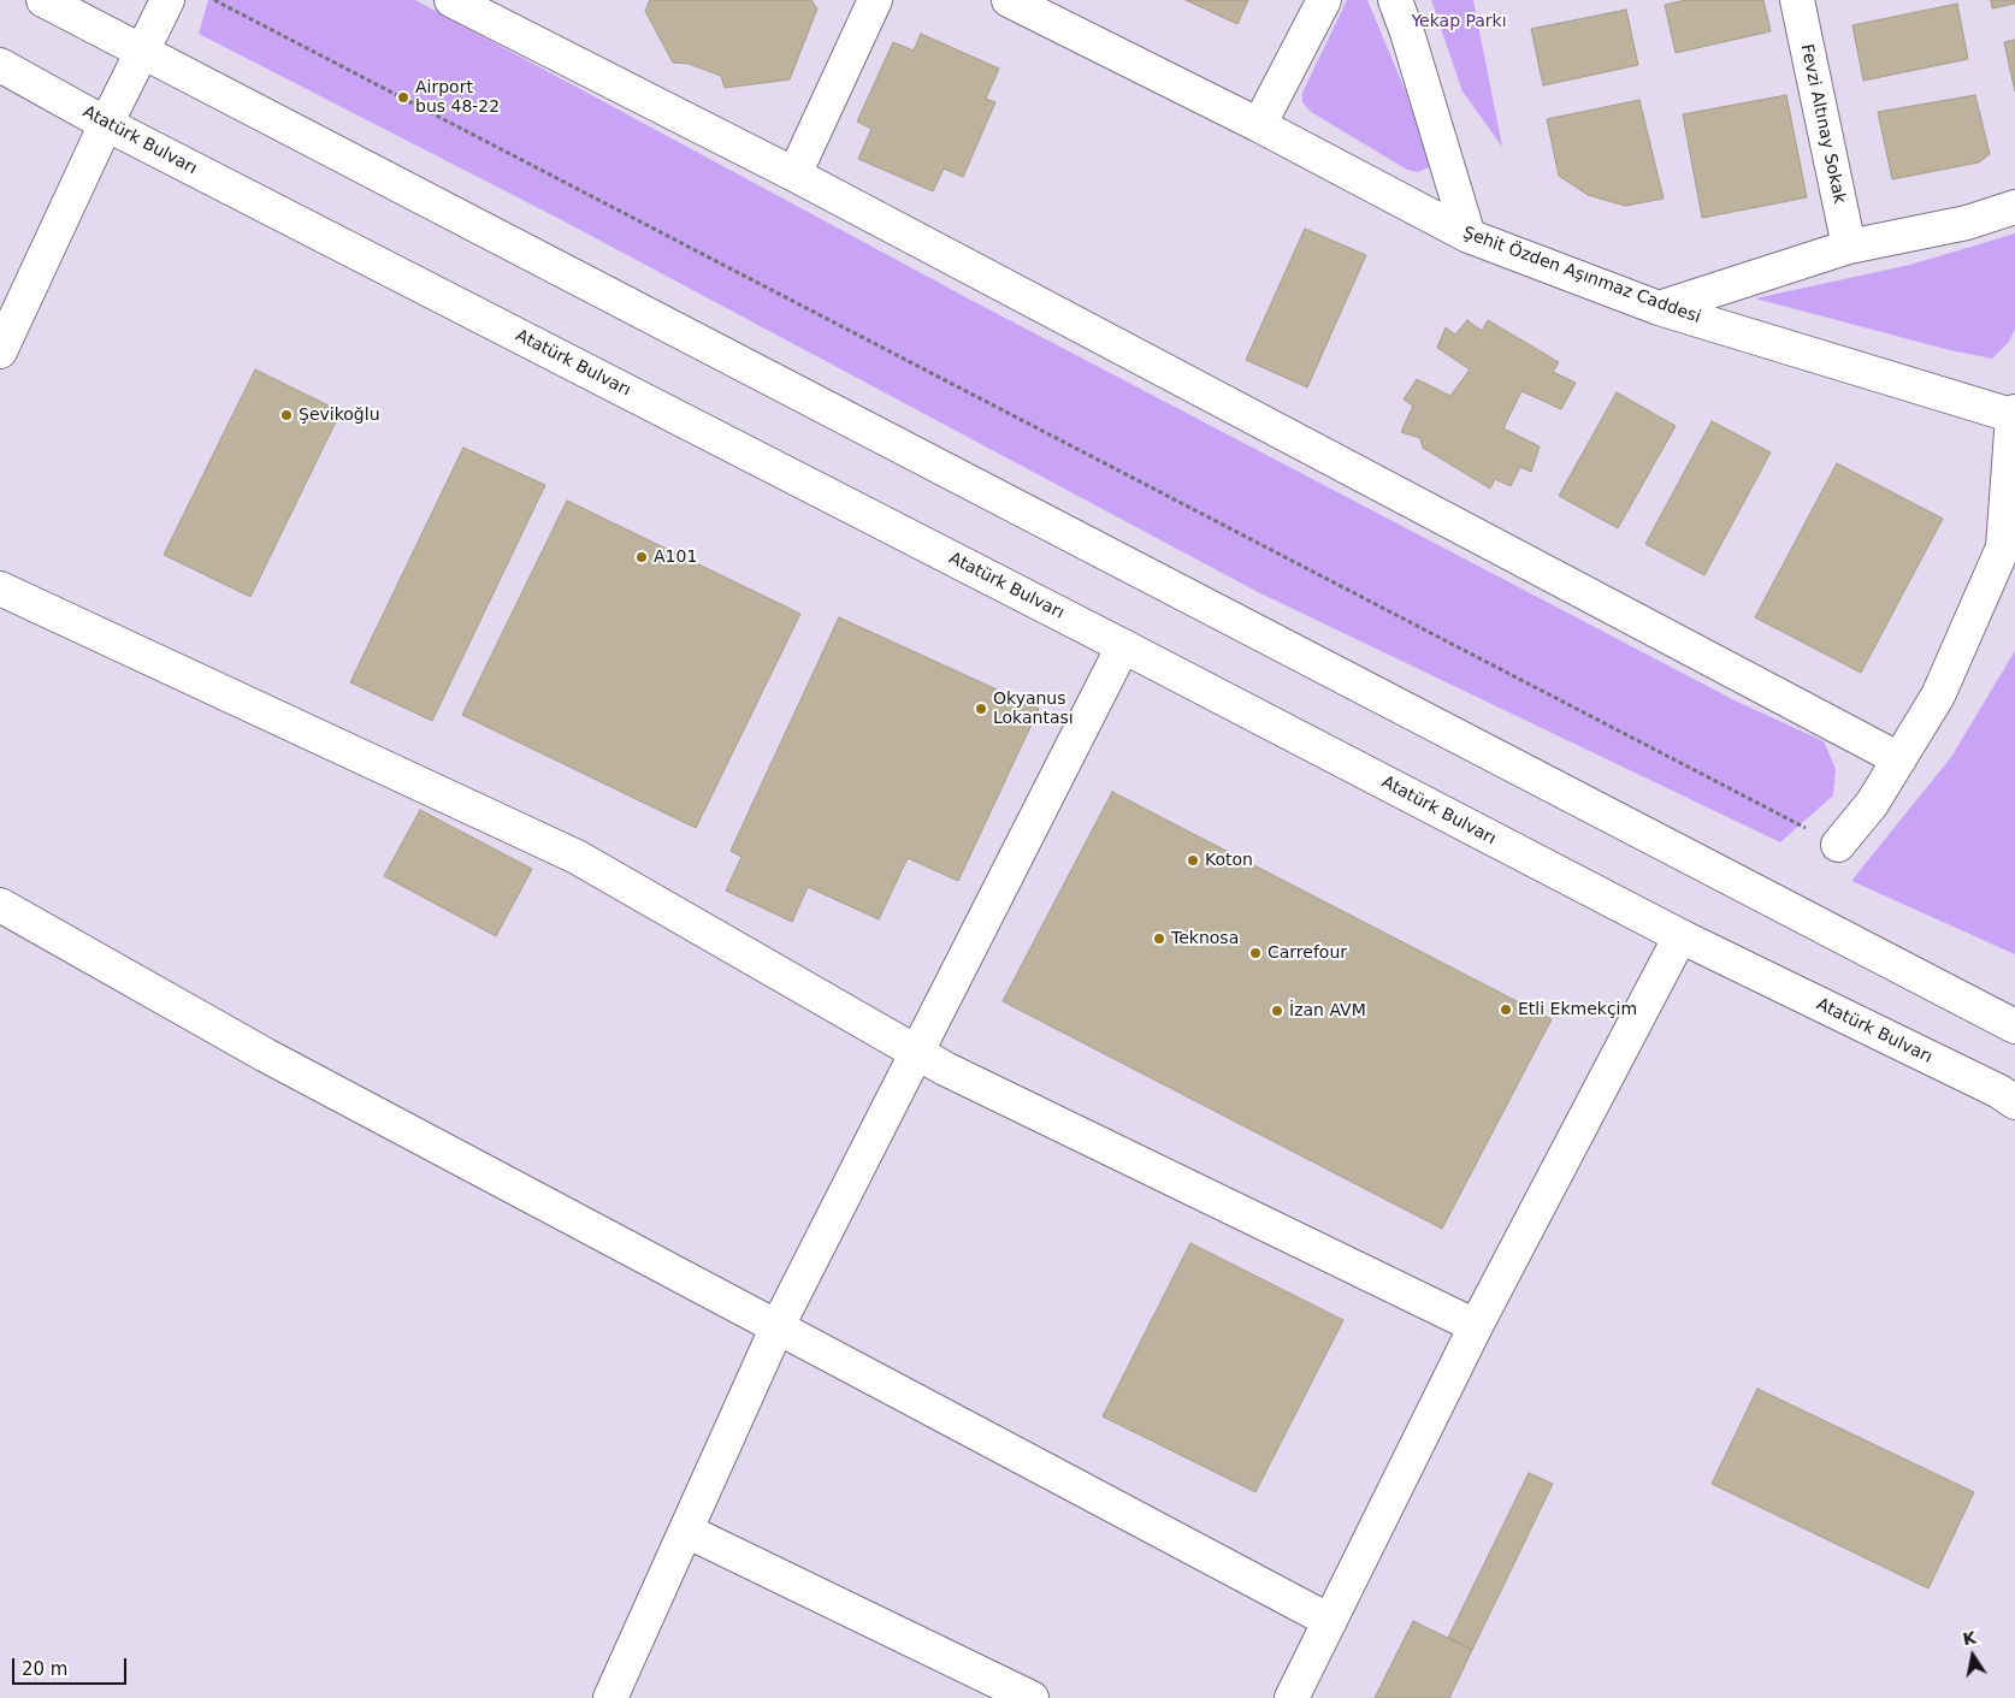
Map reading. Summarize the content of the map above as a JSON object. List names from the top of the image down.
{
  "streets": {
    "street": ["Fevzi Altınay Sokak", "Atatürk Bulvarı", "Şehit Özden Aşınmaz Caddesi"]
  },
  "parks": ["Yekap Parkı"],
  "places": [
    "Airport bus 48-22",
    "Şevikoğlu",
    "A101",
    "Okyanus Lokantası",
    "Koton",
    "Teknosa",
    "Carrefour",
    "Etli Ekmekçim",
    "İzan AVM"
  ],
  "scale_bar": "20 m",
  "north": "top"
}
